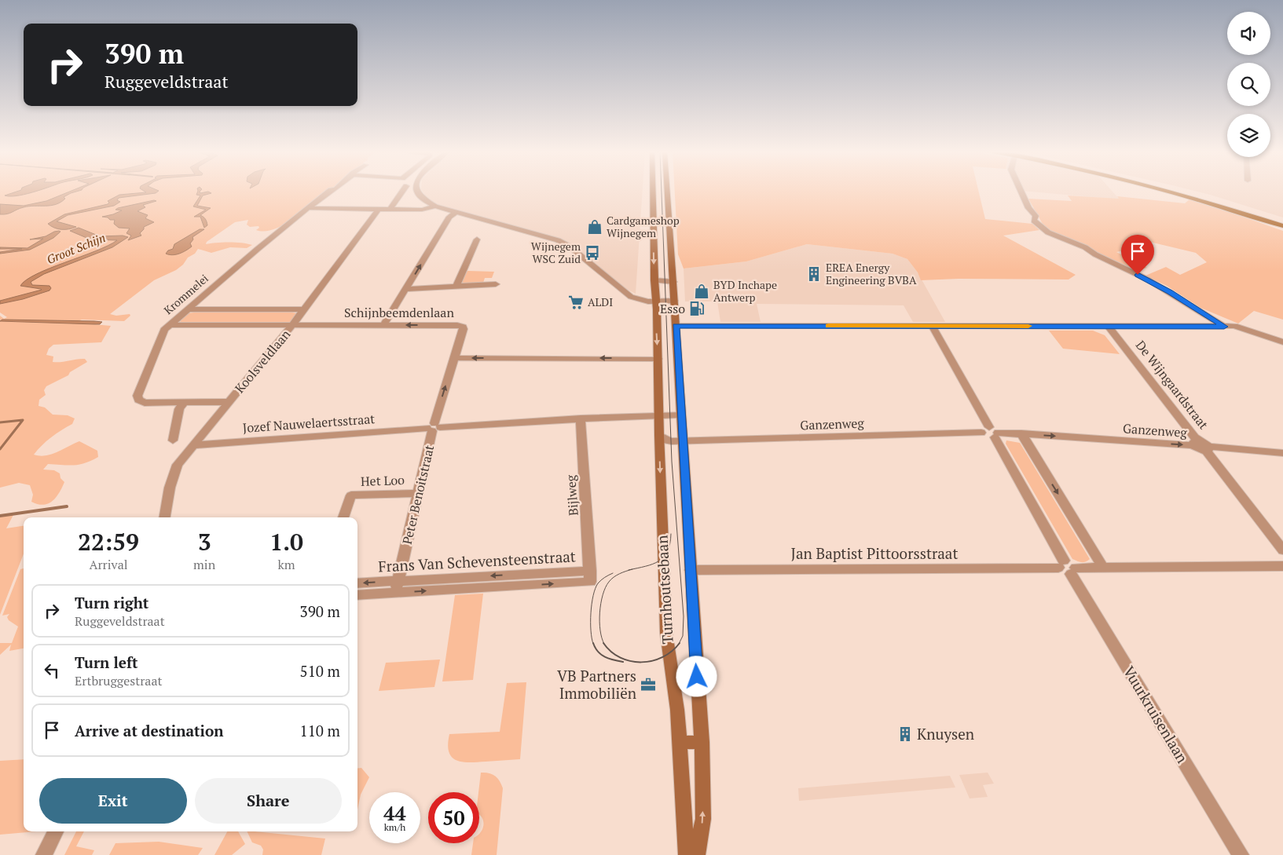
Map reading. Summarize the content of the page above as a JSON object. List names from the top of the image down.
{
  "streets": {
    "main road": ["Turnhoutsebaan"],
    "street": [
      "Krommelei",
      "Schijnbeemdenlaan",
      "Koolsveldlaan",
      "De Wijngaardstraat",
      "Jozef Nauwelaertsstraat",
      "Ganzenweg",
      "Het Loo",
      "Peter Benoitstraat",
      "Bijlweg",
      "Jan Baptist Pittoorsstraat",
      "Frans Van Schevensteenstraat",
      "Vuurkruisenlaan"
    ]
  },
  "crossings": [
    ["Krommelei", "Schijnbeemdenlaan"],
    ["Krommelei", "Koolsveldlaan"],
    ["Schijnbeemdenlaan", "Koolsveldlaan"],
    ["Schijnbeemdenlaan", "Peter Benoitstraat"],
    ["Koolsveldlaan", "Jozef Nauwelaertsstraat"],
    ["De Wijngaardstraat", "Ganzenweg"],
    ["Jozef Nauwelaertsstraat", "Peter Benoitstraat"],
    ["Jozef Nauwelaertsstraat", "Bijlweg"],
    ["Jozef Nauwelaertsstraat", "Turnhoutsebaan"],
    ["Ganzenweg", "Turnhoutsebaan"],
    ["Ganzenweg", "Vuurkruisenlaan"],
    ["Het Loo", "Peter Benoitstraat"],
    ["Peter Benoitstraat", "Frans Van Schevensteenstraat"],
    ["Bijlweg", "Frans Van Schevensteenstraat"],
    ["Jan Baptist Pittoorsstraat", "Turnhoutsebaan"],
    ["Jan Baptist Pittoorsstraat", "Vuurkruisenlaan"]
  ],
  "water": ["Groot Schijn"],
  "places": {
    "shop": ["Cardgameshop Wijnegem", "BYD Inchape Antwerp"],
    "bus stop": ["Wijnegem WSC Zuid"],
    "building": ["EREA Energy Engineering BVBA", "Knuysen"],
    "supermarket": ["ALDI"],
    "fuel station": ["Esso"],
    "office": ["VB Partners Immobiliën"]
  },
  "page": {
    "turn": ["390 m", "Ruggeveldstraat"],
    "eta": [
      "22:59",
      "Arrival",
      "3",
      "min",
      "1.0",
      "km"
    ],
    "list": [
      {
        "name": "Turn right",
        "note": "Ruggeveldstraat",
        "value": "390 m"
      },
      {
        "name": "Turn left",
        "note": "Ertbruggestraat",
        "value": "510 m"
      },
      {
        "name": "Arrive at destination",
        "value": "110 m"
      }
    ],
    "buttons": ["Exit", "Share"],
    "speed": "44 km/h",
    "limit": "50"
  }
}
